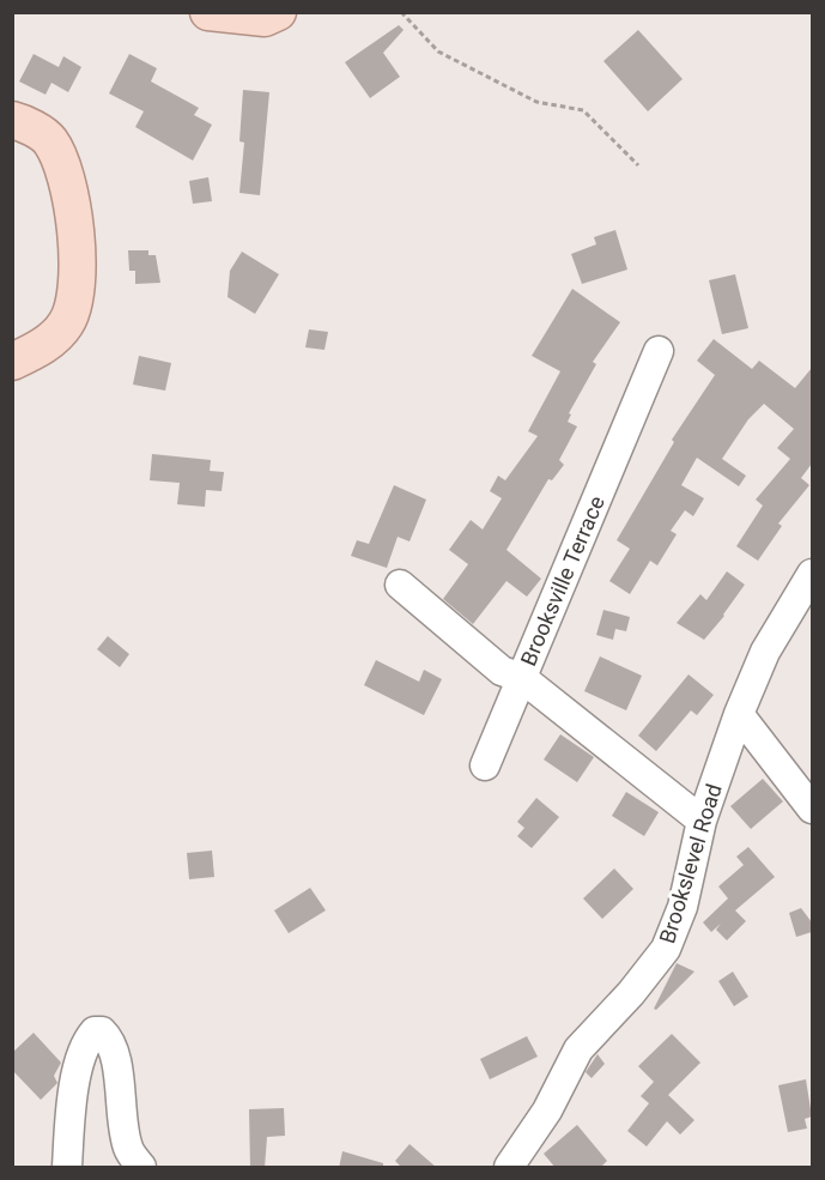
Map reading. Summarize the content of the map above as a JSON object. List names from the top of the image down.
{
  "streets": {
    "street": ["Brooksville Terrace", "Brookslevel Road"]
  },
  "crossings": [
    ["Brooksville Terrace", "Brookslevel Road"]
  ]
}
